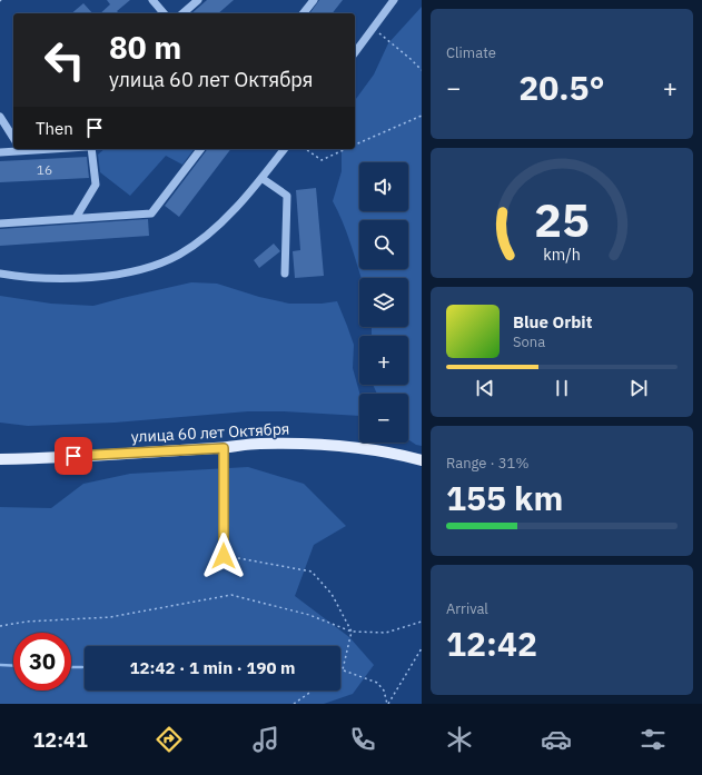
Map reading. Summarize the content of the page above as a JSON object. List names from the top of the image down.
{
  "streets": {
    "main road": ["улица 60 лет Октября"]
  },
  "house_numbers": ["16"],
  "page": {
    "tile": [
      "Climate",
      ["Range · 31%", "155 km"],
      ["Arrival", "12:42"]
    ],
    "turn": ["80 m", "улица 60 лет Октября"],
    "heat": ["−", "20.5°", "+"],
    "then": "Then",
    "map_buttons": ["+", "−"],
    "song": ["Blue Orbit", "Sona"],
    "limit": "30",
    "trip": "12:42 · 1 min · 190 m",
    "tabs": "12:41",
    "gauge": ["25", "km/h"]
  }
}
